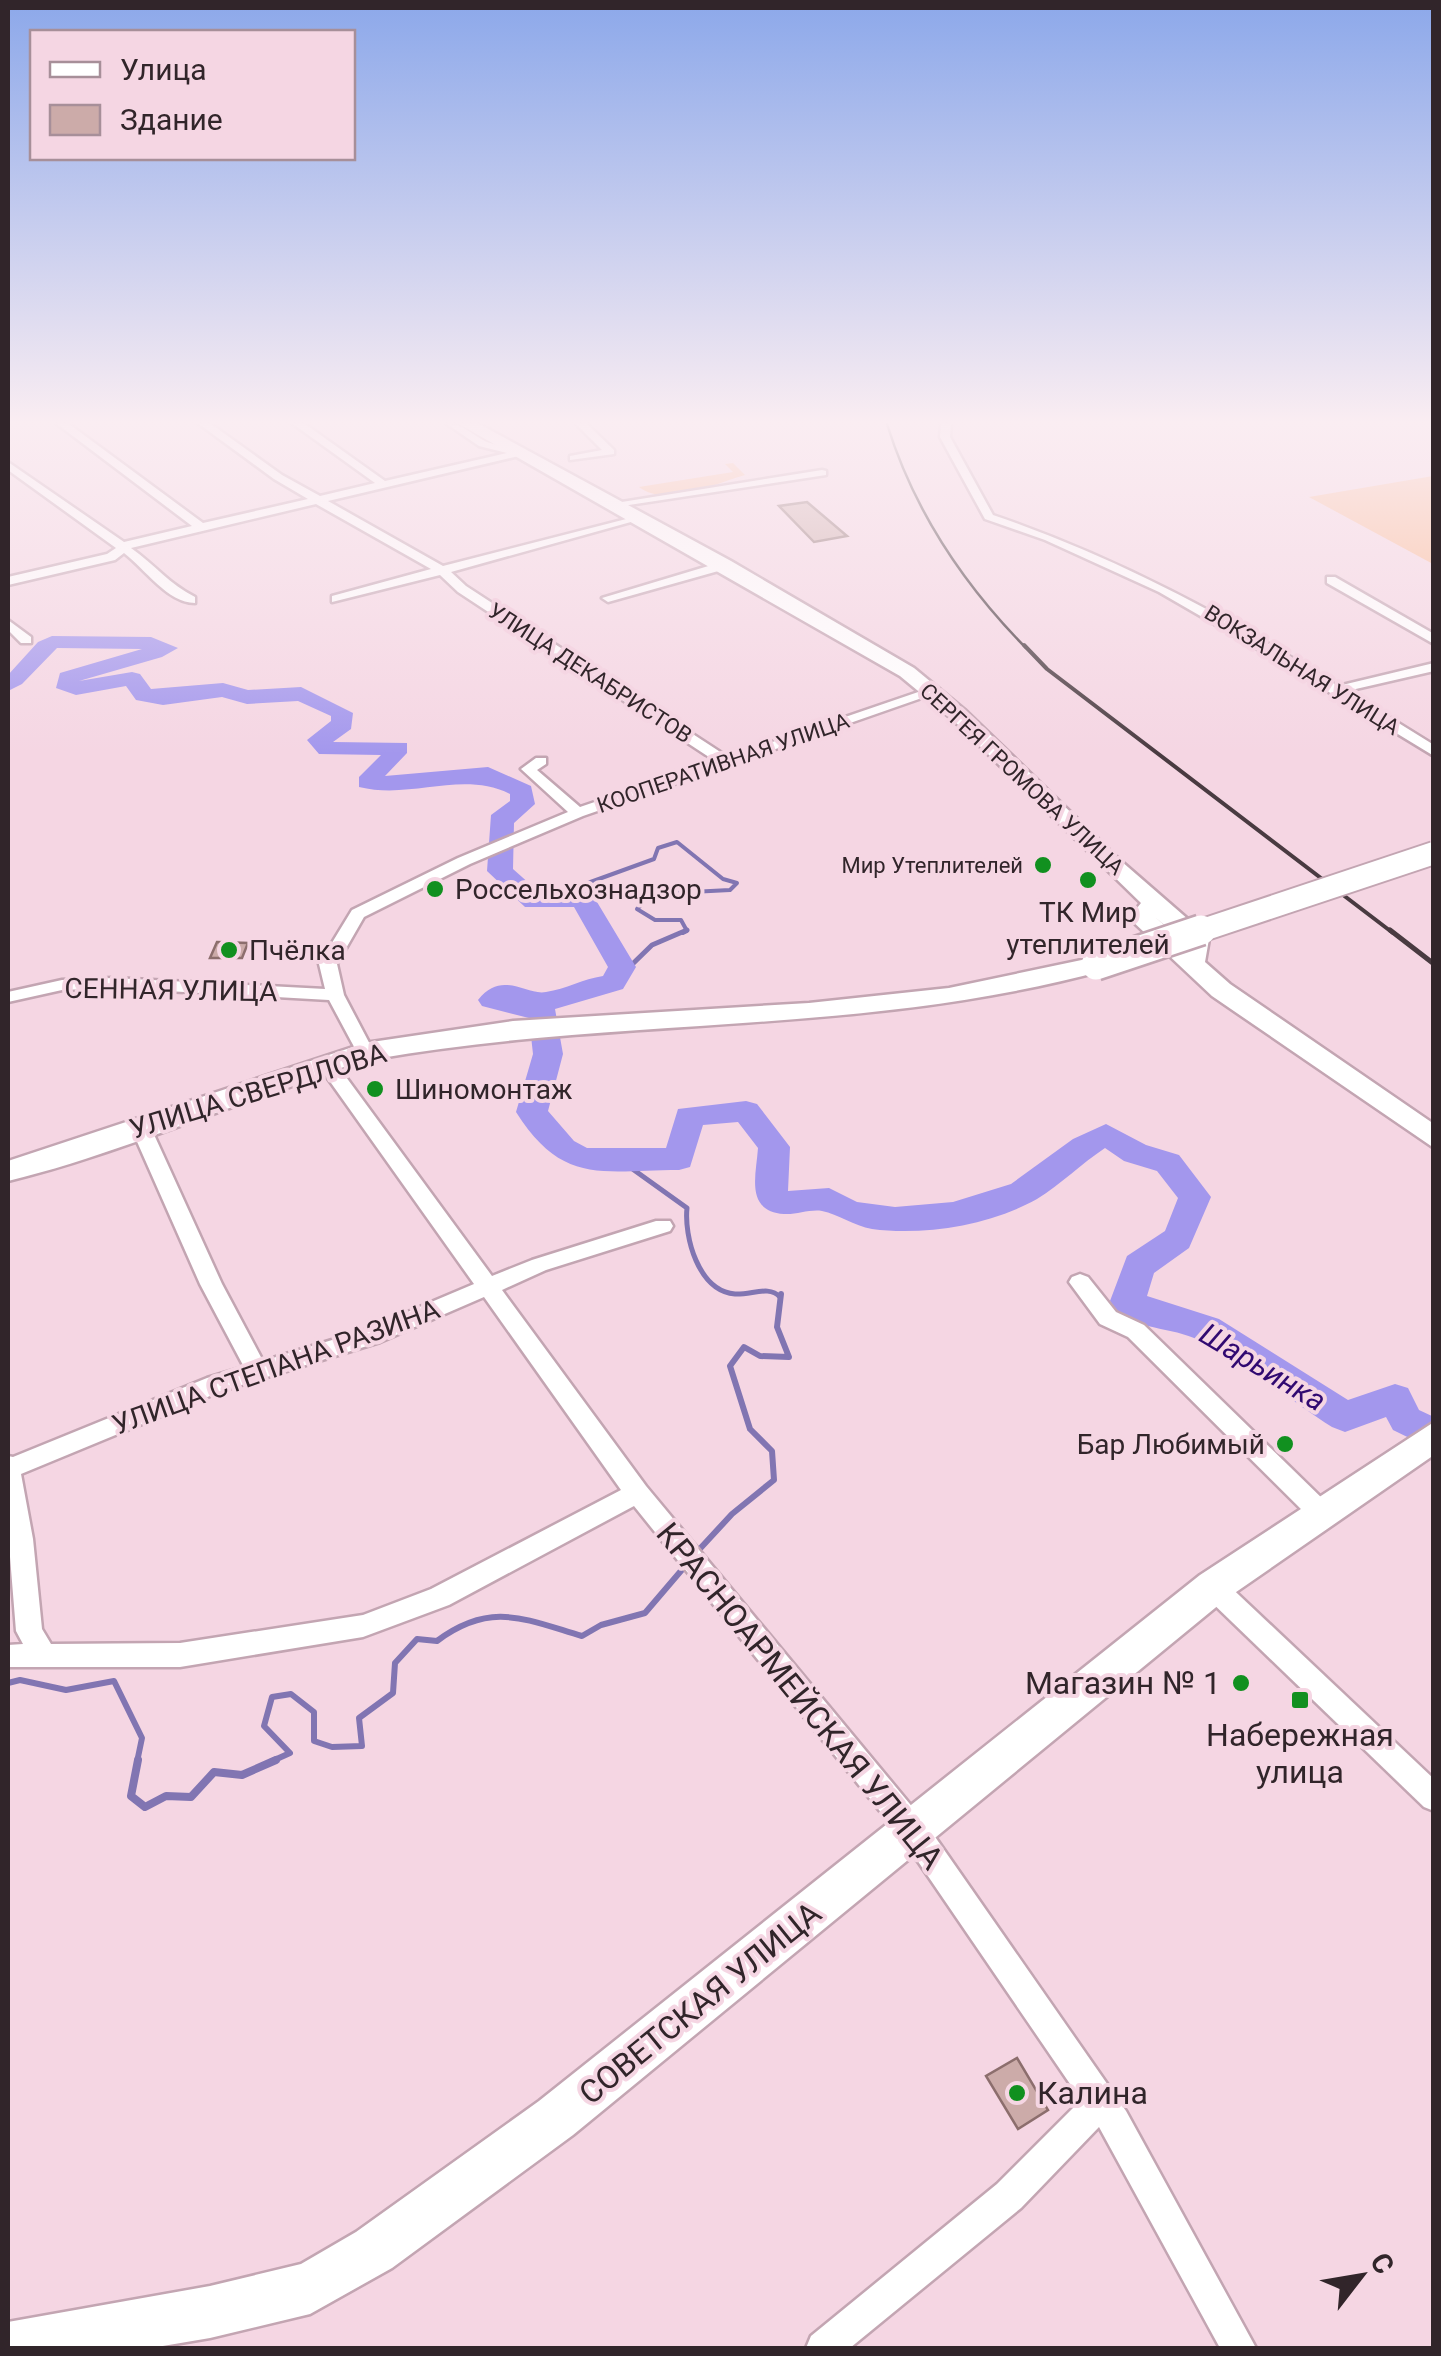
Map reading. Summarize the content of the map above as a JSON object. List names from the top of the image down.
{
  "streets": {
    "street": [
      "ВОКЗАЛЬНАЯ УЛИЦА",
      "УЛИЦА ДЕКАБРИСТОВ",
      "КООПЕРАТИВНАЯ УЛИЦА",
      "СЕРГЕЯ ГРОМОВА УЛИЦА",
      "СЕННАЯ УЛИЦА",
      "УЛИЦА СВЕРДЛОВА",
      "УЛИЦА СТЕПАНА РАЗИНА",
      "КРАСНОАРМЕЙСКАЯ УЛИЦА",
      "СОВЕТСКАЯ УЛИЦА"
    ]
  },
  "crossings": [
    ["УЛИЦА ДЕКАБРИСТОВ", "КООПЕРАТИВНАЯ УЛИЦА"],
    ["КООПЕРАТИВНАЯ УЛИЦА", "СЕРГЕЯ ГРОМОВА УЛИЦА"],
    ["КООПЕРАТИВНАЯ УЛИЦА", "СЕННАЯ УЛИЦА"],
    ["УЛИЦА СВЕРДЛОВА", "КРАСНОАРМЕЙСКАЯ УЛИЦА"],
    ["УЛИЦА СТЕПАНА РАЗИНА", "КРАСНОАРМЕЙСКАЯ УЛИЦА"],
    ["КРАСНОАРМЕЙСКАЯ УЛИЦА", "СОВЕТСКАЯ УЛИЦА"]
  ],
  "water": ["Шарьинка"],
  "places": {
    "other": [
      "Мир Утеплителей",
      "ТК Мир утеплителей",
      "Россельхознадзор",
      "Пчёлка",
      "Шиномонтаж",
      "Бар Любимый",
      "Магазин № 1",
      "Калина"
    ],
    "transit": ["Набережная улица"]
  },
  "legend": ["Улица", "Здание"],
  "north": "top right"
}
